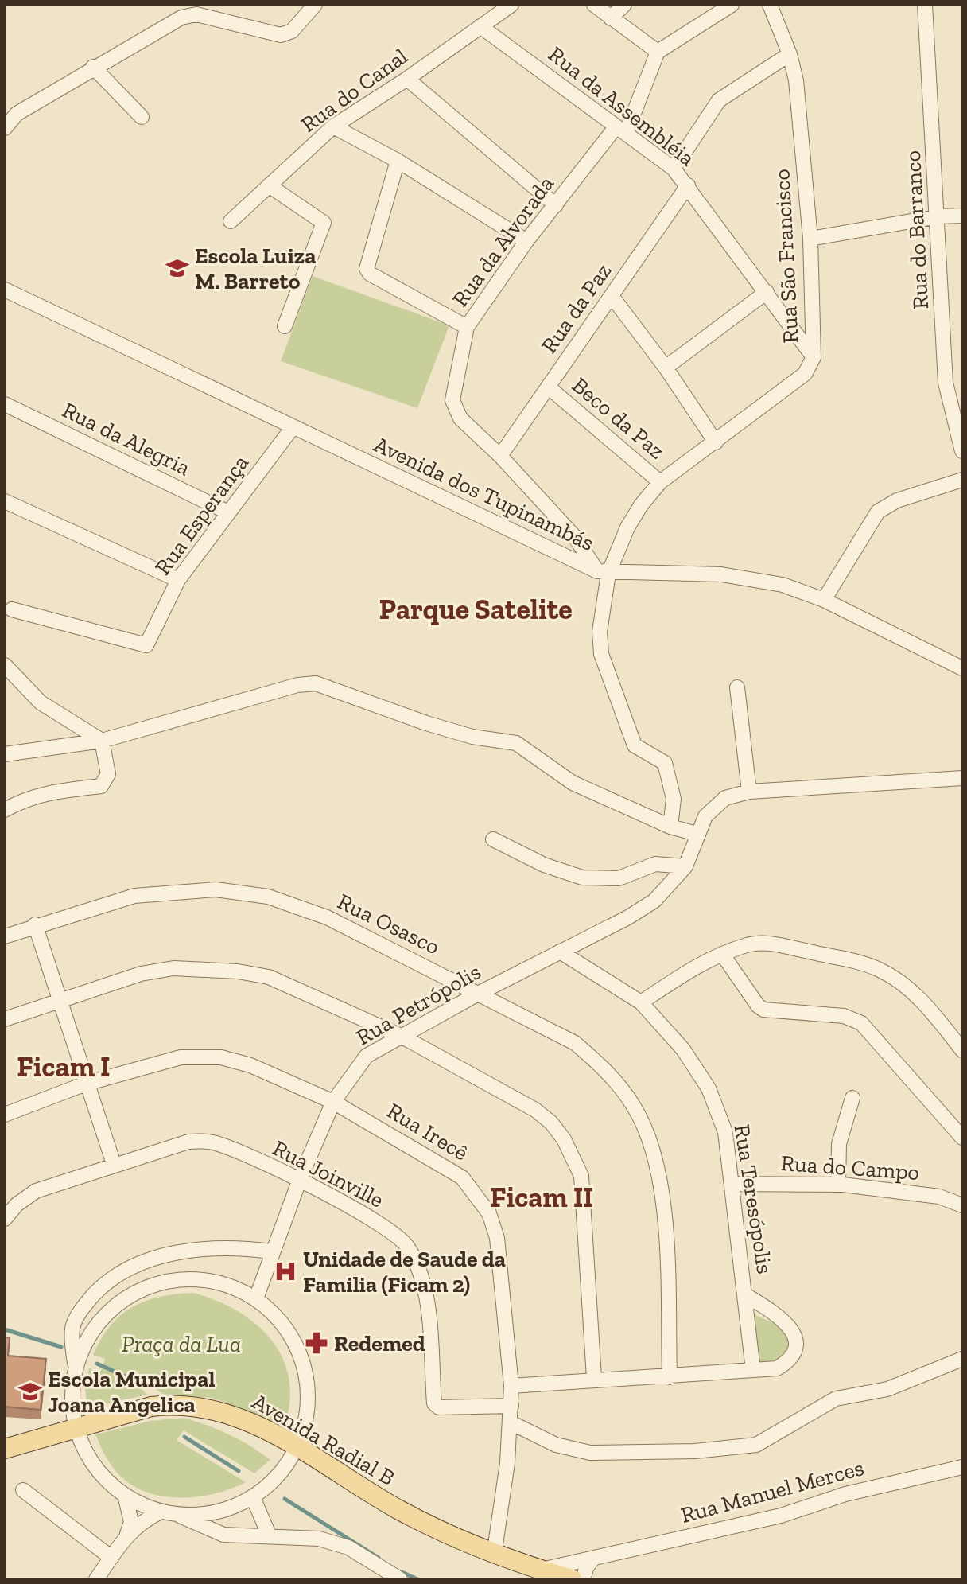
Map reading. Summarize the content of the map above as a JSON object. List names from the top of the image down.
{
  "streets": {
    "main road": ["Avenida Radial B"],
    "street": [
      "Rua do Canal",
      "Rua da Assembléia",
      "Rua do Barranco",
      "Rua da Alvorada",
      "Rua São Francisco",
      "Rua da Paz",
      "Beco da Paz",
      "Rua da Alegria",
      "Avenida dos Tupinambás",
      "Rua Esperança",
      "Rua Osasco",
      "Rua Petrópolis",
      "Rua Irecê",
      "Rua do Campo",
      "Rua Joinville",
      "Rua Teresópolis",
      "Rua Manuel Merces"
    ]
  },
  "crossings": [
    ["Rua do Canal", "Rua da Assembléia"],
    ["Rua da Assembléia", "Rua da Alvorada"],
    ["Rua da Assembléia", "Rua São Francisco"],
    ["Rua da Assembléia", "Rua da Paz"],
    ["Rua da Alvorada", "Rua São Francisco"],
    ["Rua da Alvorada", "Rua da Paz"],
    ["Rua da Alvorada", "Avenida dos Tupinambás"],
    ["Rua São Francisco", "Beco da Paz"],
    ["Rua São Francisco", "Avenida dos Tupinambás"],
    ["Rua da Paz", "Beco da Paz"],
    ["Rua da Alegria", "Rua Esperança"],
    ["Avenida dos Tupinambás", "Rua Esperança"],
    ["Rua Osasco", "Rua Petrópolis"],
    ["Rua Osasco", "Rua Teresópolis"],
    ["Rua Petrópolis", "Rua Irecê"],
    ["Rua Petrópolis", "Rua Joinville"],
    ["Rua Petrópolis", "Rua Teresópolis"],
    ["Rua Irecê", "Rua Joinville"],
    ["Rua Irecê", "Rua Teresópolis"],
    ["Rua Irecê", "Avenida Radial B"],
    ["Rua do Campo", "Rua Teresópolis"],
    ["Avenida Radial B", "Rua Manuel Merces"]
  ],
  "districts": ["Parque Satelite", "Ficam I", "Ficam II"],
  "parks": ["Praça da Lua"],
  "places": {
    "school or university": ["Escola Luiza M. Barreto", "Escola Municipal Joana Angelica"],
    "hospital": ["Unidade de Saude da Familia (Ficam 2)"],
    "pharmacy": ["Redemed"]
  }
}
